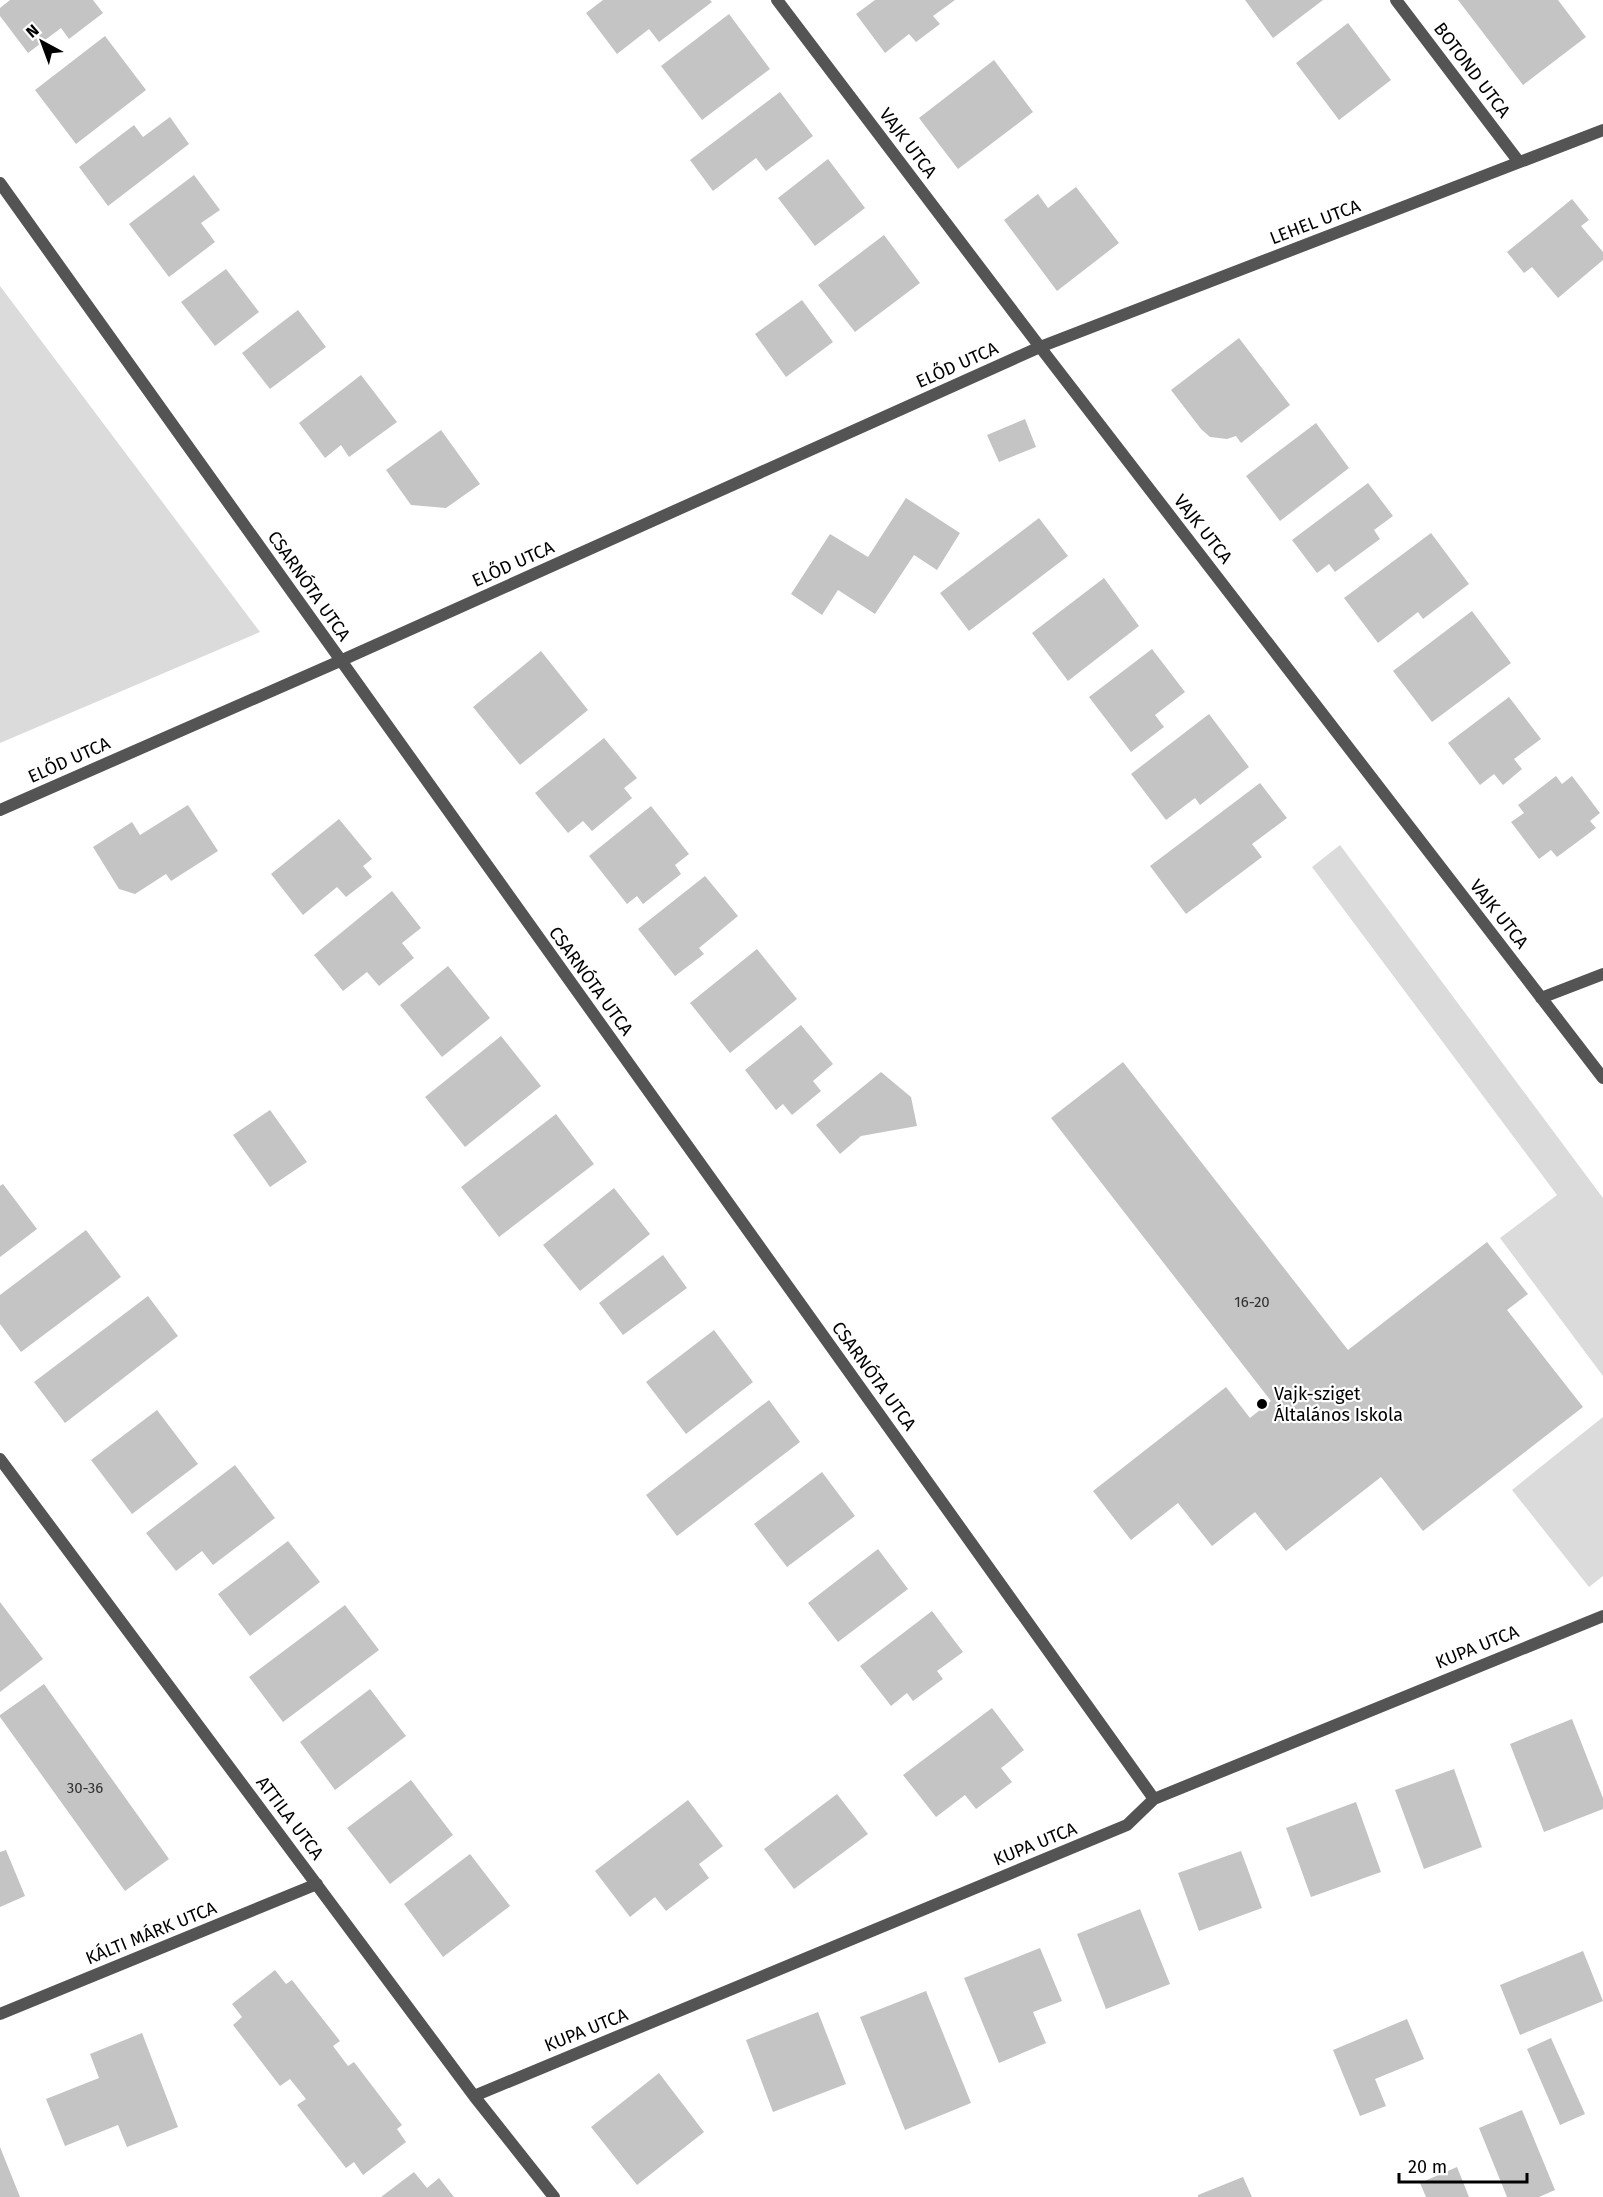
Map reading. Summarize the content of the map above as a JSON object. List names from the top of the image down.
{
  "streets": {
    "street": [
      "BOTOND UTCA",
      "VAJK UTCA",
      "LEHEL UTCA",
      "ELŐD UTCA",
      "CSARNÓTA UTCA",
      "KUPA UTCA",
      "ATTILA UTCA",
      "KÁLTI MÁRK UTCA"
    ]
  },
  "crossings": [
    ["BOTOND UTCA", "LEHEL UTCA"],
    ["VAJK UTCA", "LEHEL UTCA"],
    ["VAJK UTCA", "ELŐD UTCA"],
    ["LEHEL UTCA", "ELŐD UTCA"],
    ["ELŐD UTCA", "CSARNÓTA UTCA"],
    ["CSARNÓTA UTCA", "KUPA UTCA"],
    ["KUPA UTCA", "ATTILA UTCA"],
    ["ATTILA UTCA", "KÁLTI MÁRK UTCA"]
  ],
  "places": ["Vajk-sziget Általános Iskola"],
  "house_numbers": ["16-20", "30-36"],
  "scale_bar": "20 m",
  "north": "top left"
}
